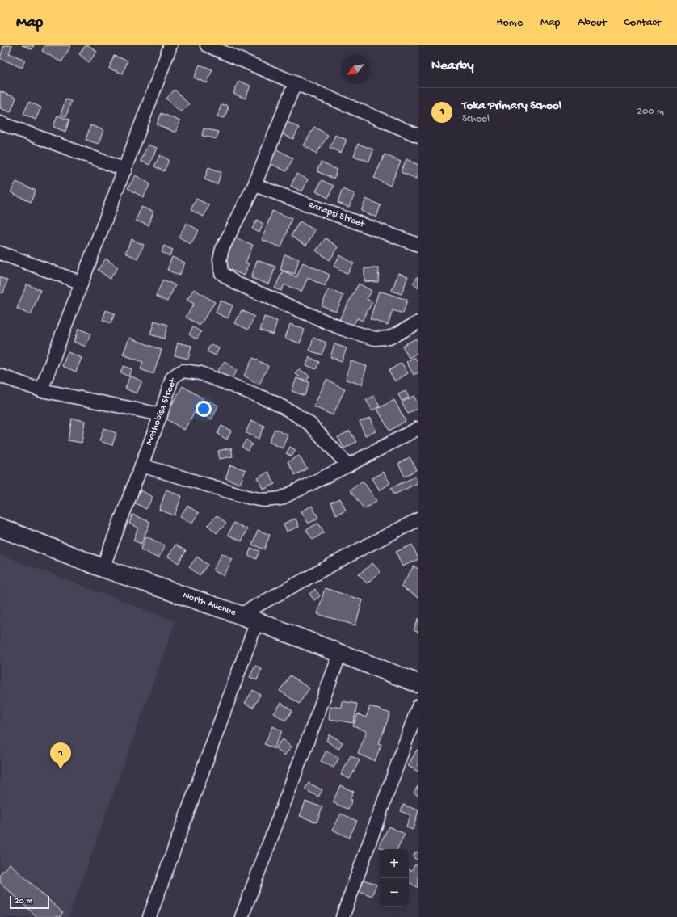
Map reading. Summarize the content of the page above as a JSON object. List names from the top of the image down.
{
  "streets": {
    "street": ["Ranapsi Street", "Mathobisa Street", "North Avenue"]
  },
  "crossings": [
    ["Mathobisa Street", "North Avenue"]
  ],
  "scale_bar": "20 m",
  "north": "bottom left",
  "page": {
    "header": "Map",
    "nav": [
      "Home",
      "Map",
      "About",
      "Contact"
    ],
    "heading": "Nearby",
    "list": [
      {
        "mark": "1",
        "name": "Toka Primary School",
        "note": "School",
        "value": "200 m"
      }
    ],
    "pins": "1",
    "map_buttons": ["+", "−"],
    "scale": "20 m"
  }
}
